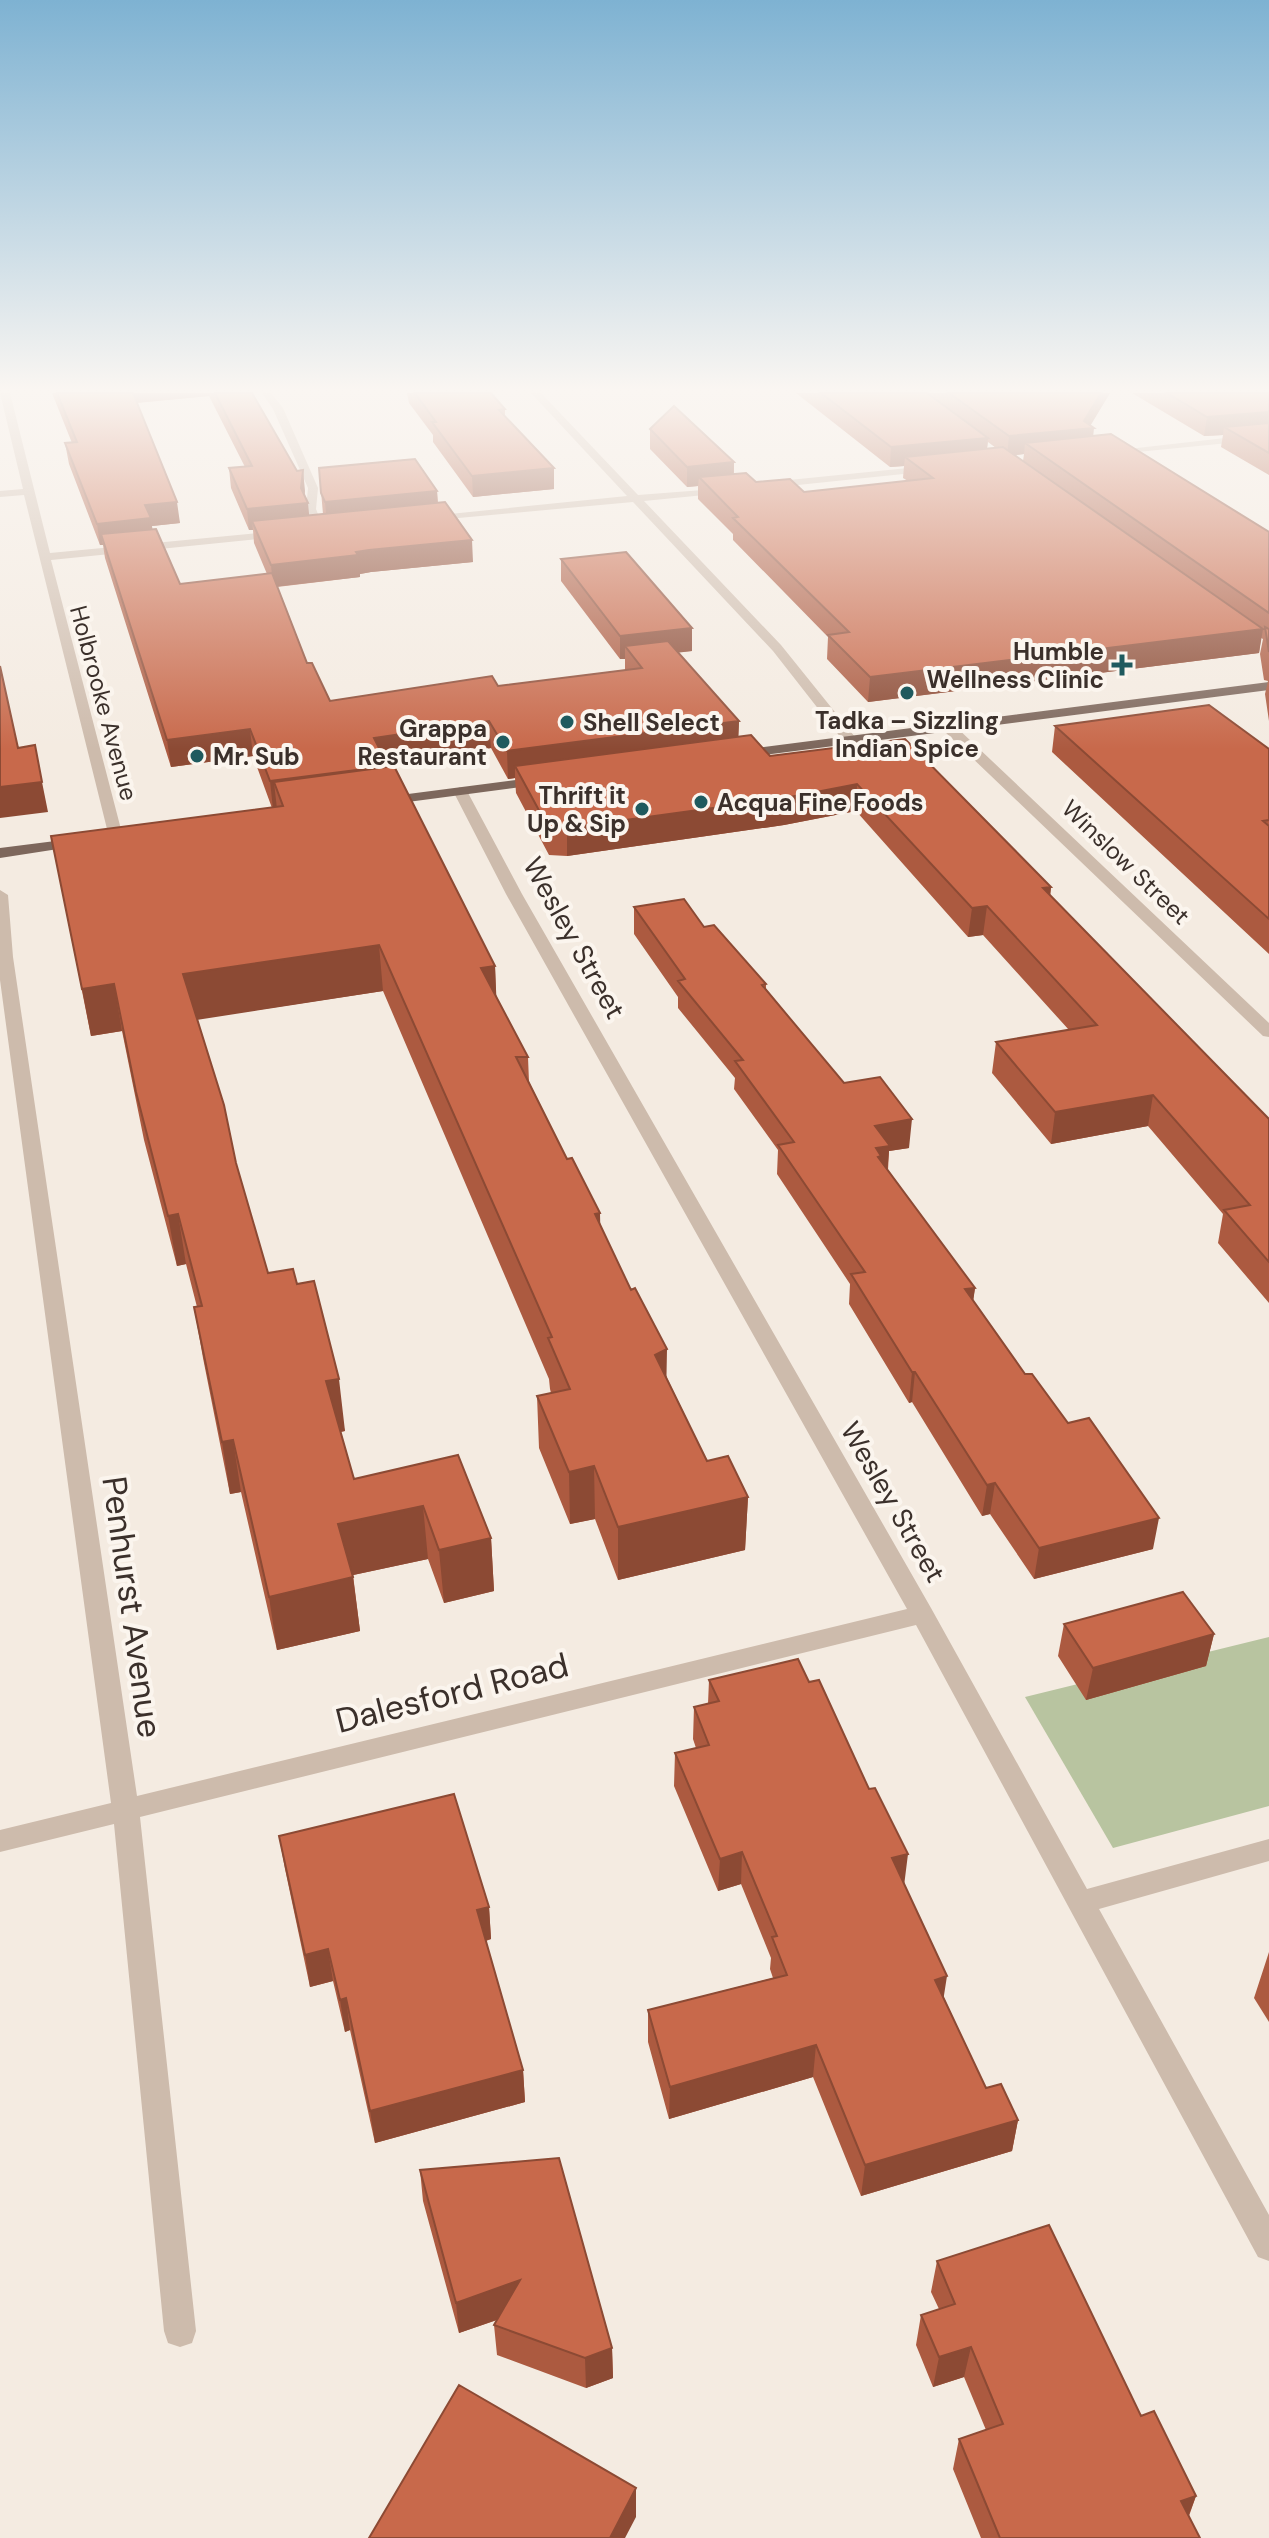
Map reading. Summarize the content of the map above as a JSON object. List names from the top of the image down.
{
  "streets": {
    "street": [
      "Holbrooke Avenue",
      "Winslow Street",
      "Wesley Street",
      "Penhurst Avenue",
      "Dalesford Road"
    ]
  },
  "crossings": [
    ["Wesley Street", "Dalesford Road"],
    ["Penhurst Avenue", "Dalesford Road"]
  ],
  "places": {
    "health": ["Humble Wellness Clinic"],
    "other": [
      "Tadka – Sizzling Indian Spice",
      "Shell Select",
      "Grappa Restaurant",
      "Mr. Sub",
      "Acqua Fine Foods",
      "Thrift it Up & Sip"
    ]
  }
}
